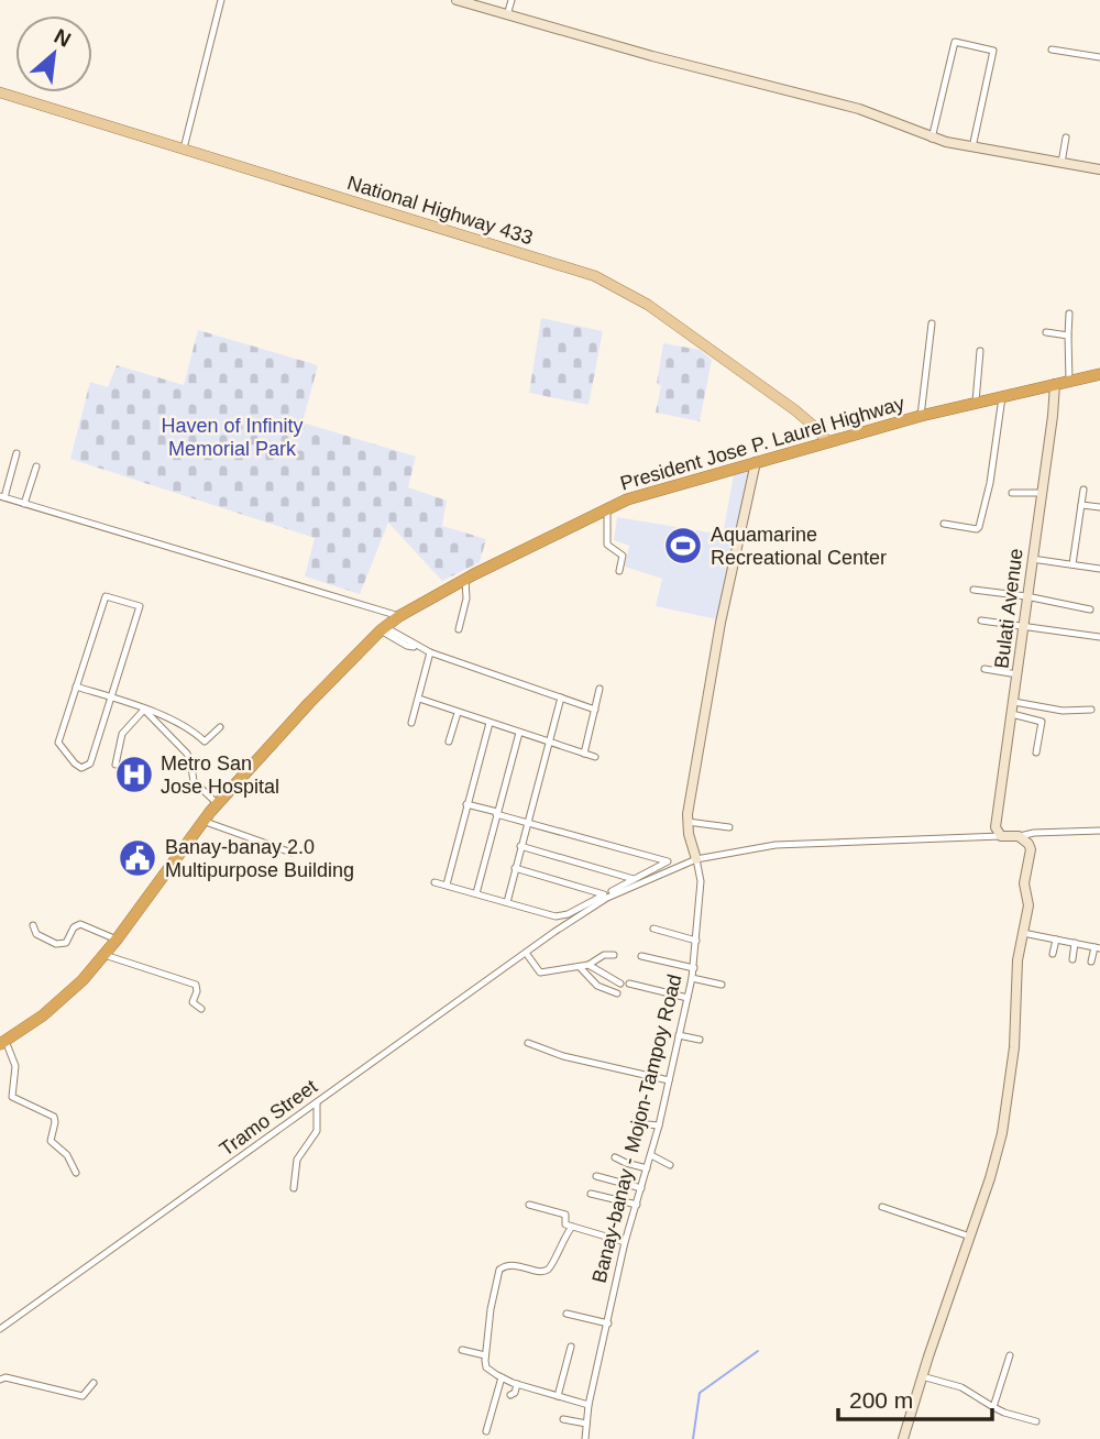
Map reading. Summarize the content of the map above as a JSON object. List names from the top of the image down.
{
  "streets": {
    "highway": ["President Jose P. Laurel Highway"],
    "main road": ["National Highway 433"],
    "street": ["Bulati Avenue", "Tramo Street", "Banay-banay - Mojon-Tampoy Road"]
  },
  "crossings": [
    ["National Highway 433", "President Jose P. Laurel Highway"],
    ["President Jose P. Laurel Highway", "Bulati Avenue"],
    ["President Jose P. Laurel Highway", "Banay-banay - Mojon-Tampoy Road"],
    ["Bulati Avenue", "Tramo Street"],
    ["Tramo Street", "Banay-banay - Mojon-Tampoy Road"]
  ],
  "parks": ["Haven of Infinity Memorial Park"],
  "places": {
    "sports": ["Aquamarine Recreational Center"],
    "hospital": ["Metro San Jose Hospital"],
    "public building": ["Banay-banay 2.0 Multipurpose Building"]
  },
  "scale_bar": "200 m",
  "north": "top right"
}
